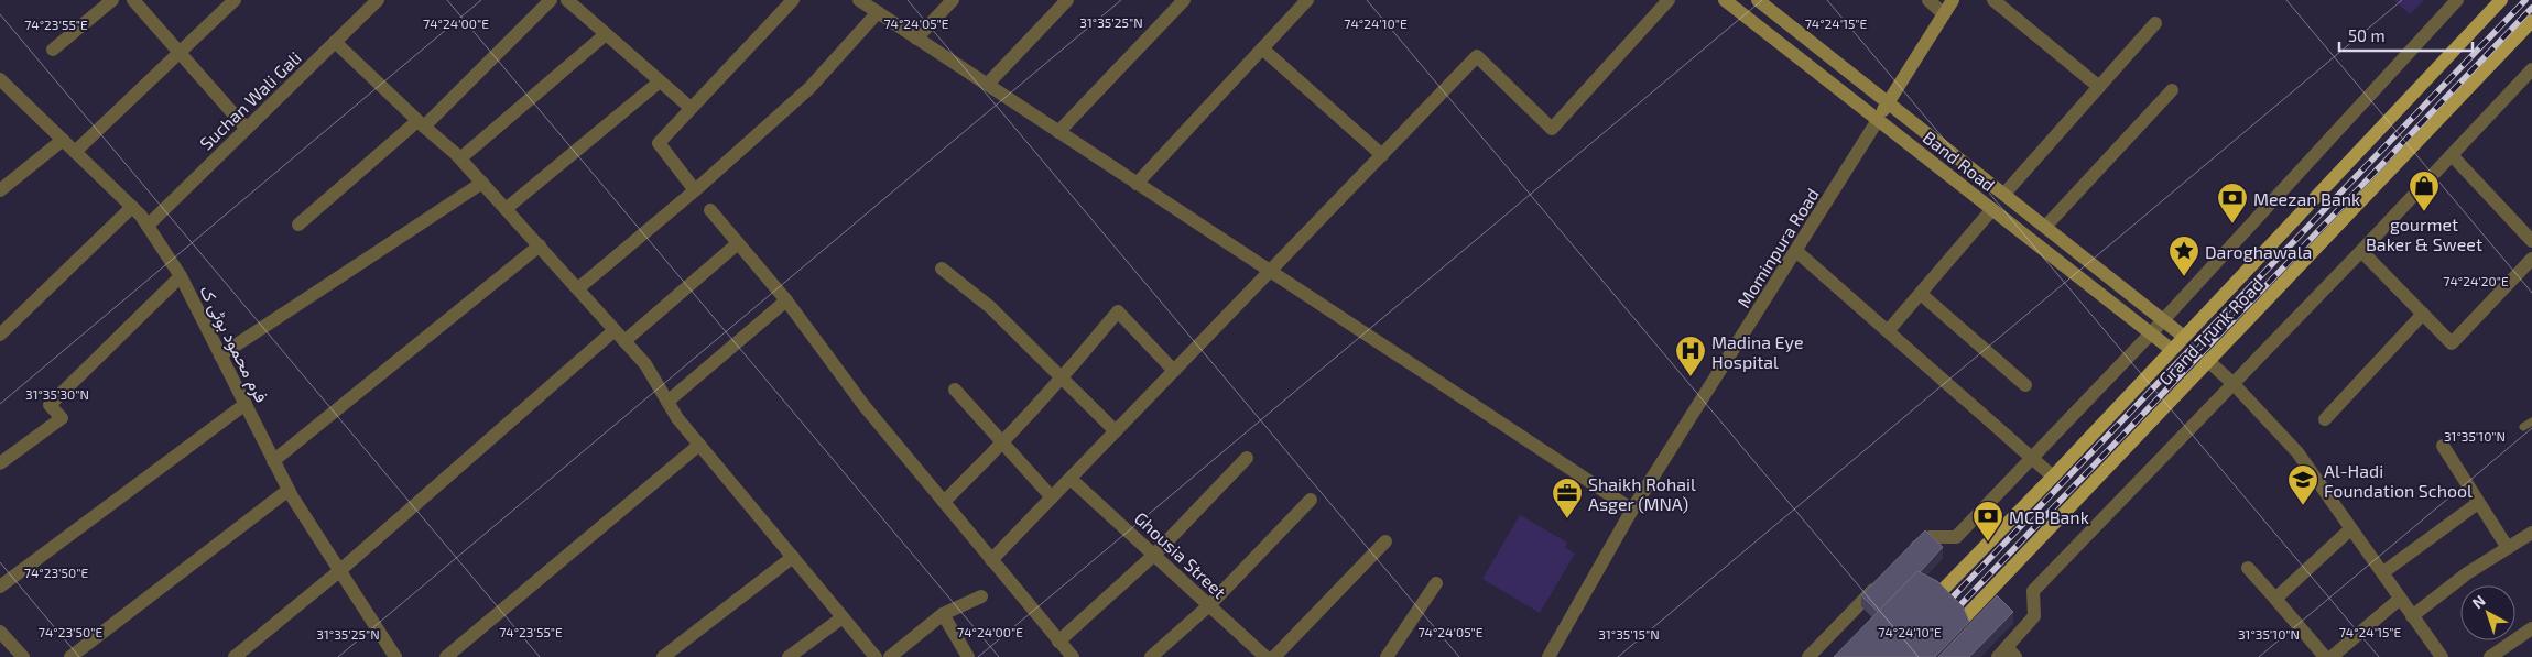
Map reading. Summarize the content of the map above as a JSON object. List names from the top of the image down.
{
  "streets": {
    "main road": ["Band Road", "Mominpura Road", "Grand Trunk Road"],
    "street": ["Suchan Wali Gali", "فرم محمود بوٹی ک", "Ghousia Street"]
  },
  "crossings": [
    ["Suchan Wali Gali", "فرم محمود بوٹی ک"],
    ["Band Road", "Mominpura Road"],
    ["Band Road", "Grand Trunk Road"]
  ],
  "places": {
    "shop": ["gourmet Baker & Sweet"],
    "bank": ["Meezan Bank", "MCB Bank"],
    "place": ["Daroghawala"],
    "hospital": ["Madina Eye Hospital"],
    "school or university": ["Al-Hadi Foundation School"],
    "office": ["Shaikh Rohail Asger (MNA)"]
  },
  "scale_bar": "50 m",
  "north": "top left",
  "coordinates": [
    "31°35'25\"N",
    "74°24'00\"E",
    "74°24'15\"E",
    "74°24'05\"E",
    "74°24'10\"E",
    "74°23'55\"E",
    "74°24'20\"E",
    "31°35'30\"N",
    "31°35'10\"N",
    "74°23'50\"E",
    "31°35'15\"N"
  ]
}
